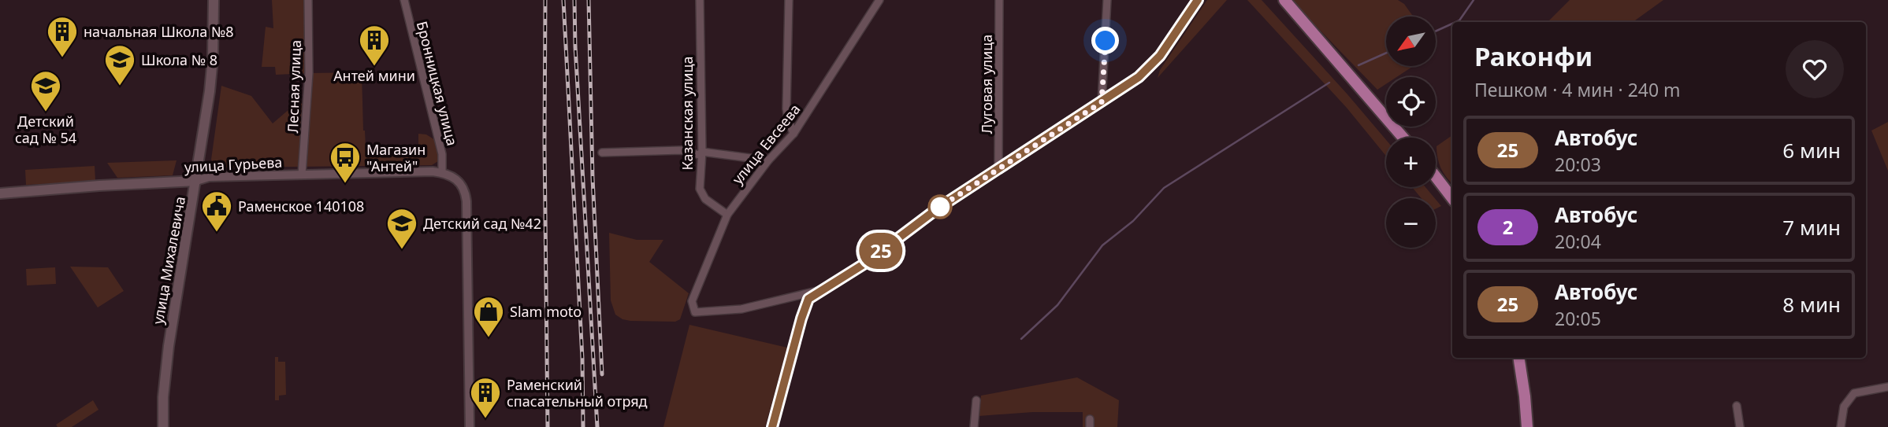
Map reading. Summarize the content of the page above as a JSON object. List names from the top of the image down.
{
  "streets": {
    "main road": ["улица Гурьева", "улица Михалевича"],
    "street": [
      "Бронницкая улица",
      "Луговая улица",
      "Лесная улица",
      "Казанская улица",
      "улица Евсеева"
    ]
  },
  "crossings": [
    ["Бронницкая улица", "улица Гурьева"],
    ["Лесная улица", "улица Гурьева"],
    ["Казанская улица", "улица Евсеева"],
    ["улица Гурьева", "улица Михалевича"]
  ],
  "places": {
    "building": ["начальная Школа №8", "Антей мини", "Раменский спасательный отряд"],
    "school or university": ["Школа № 8", "Детский сад № 54", "Детский сад №42"],
    "bus stop": ["Магазин \"Антей\""],
    "public building": ["Раменское 140108"],
    "shop": ["Slam moto"]
  },
  "lines": ["bus line 25"],
  "north": "bottom left",
  "page": {
    "on_map": "25",
    "map_buttons": ["+", "−"],
    "heading": ["Раконфи", "Пешком · 4 мин · 240 m"],
    "list": [
      {
        "mark": "25",
        "name": "Автобус",
        "note": "20:03",
        "value": "6 мин"
      },
      {
        "mark": "2",
        "name": "Автобус",
        "note": "20:04",
        "value": "7 мин"
      },
      {
        "mark": "25",
        "name": "Автобус",
        "note": "20:05",
        "value": "8 мин"
      }
    ]
  }
}
